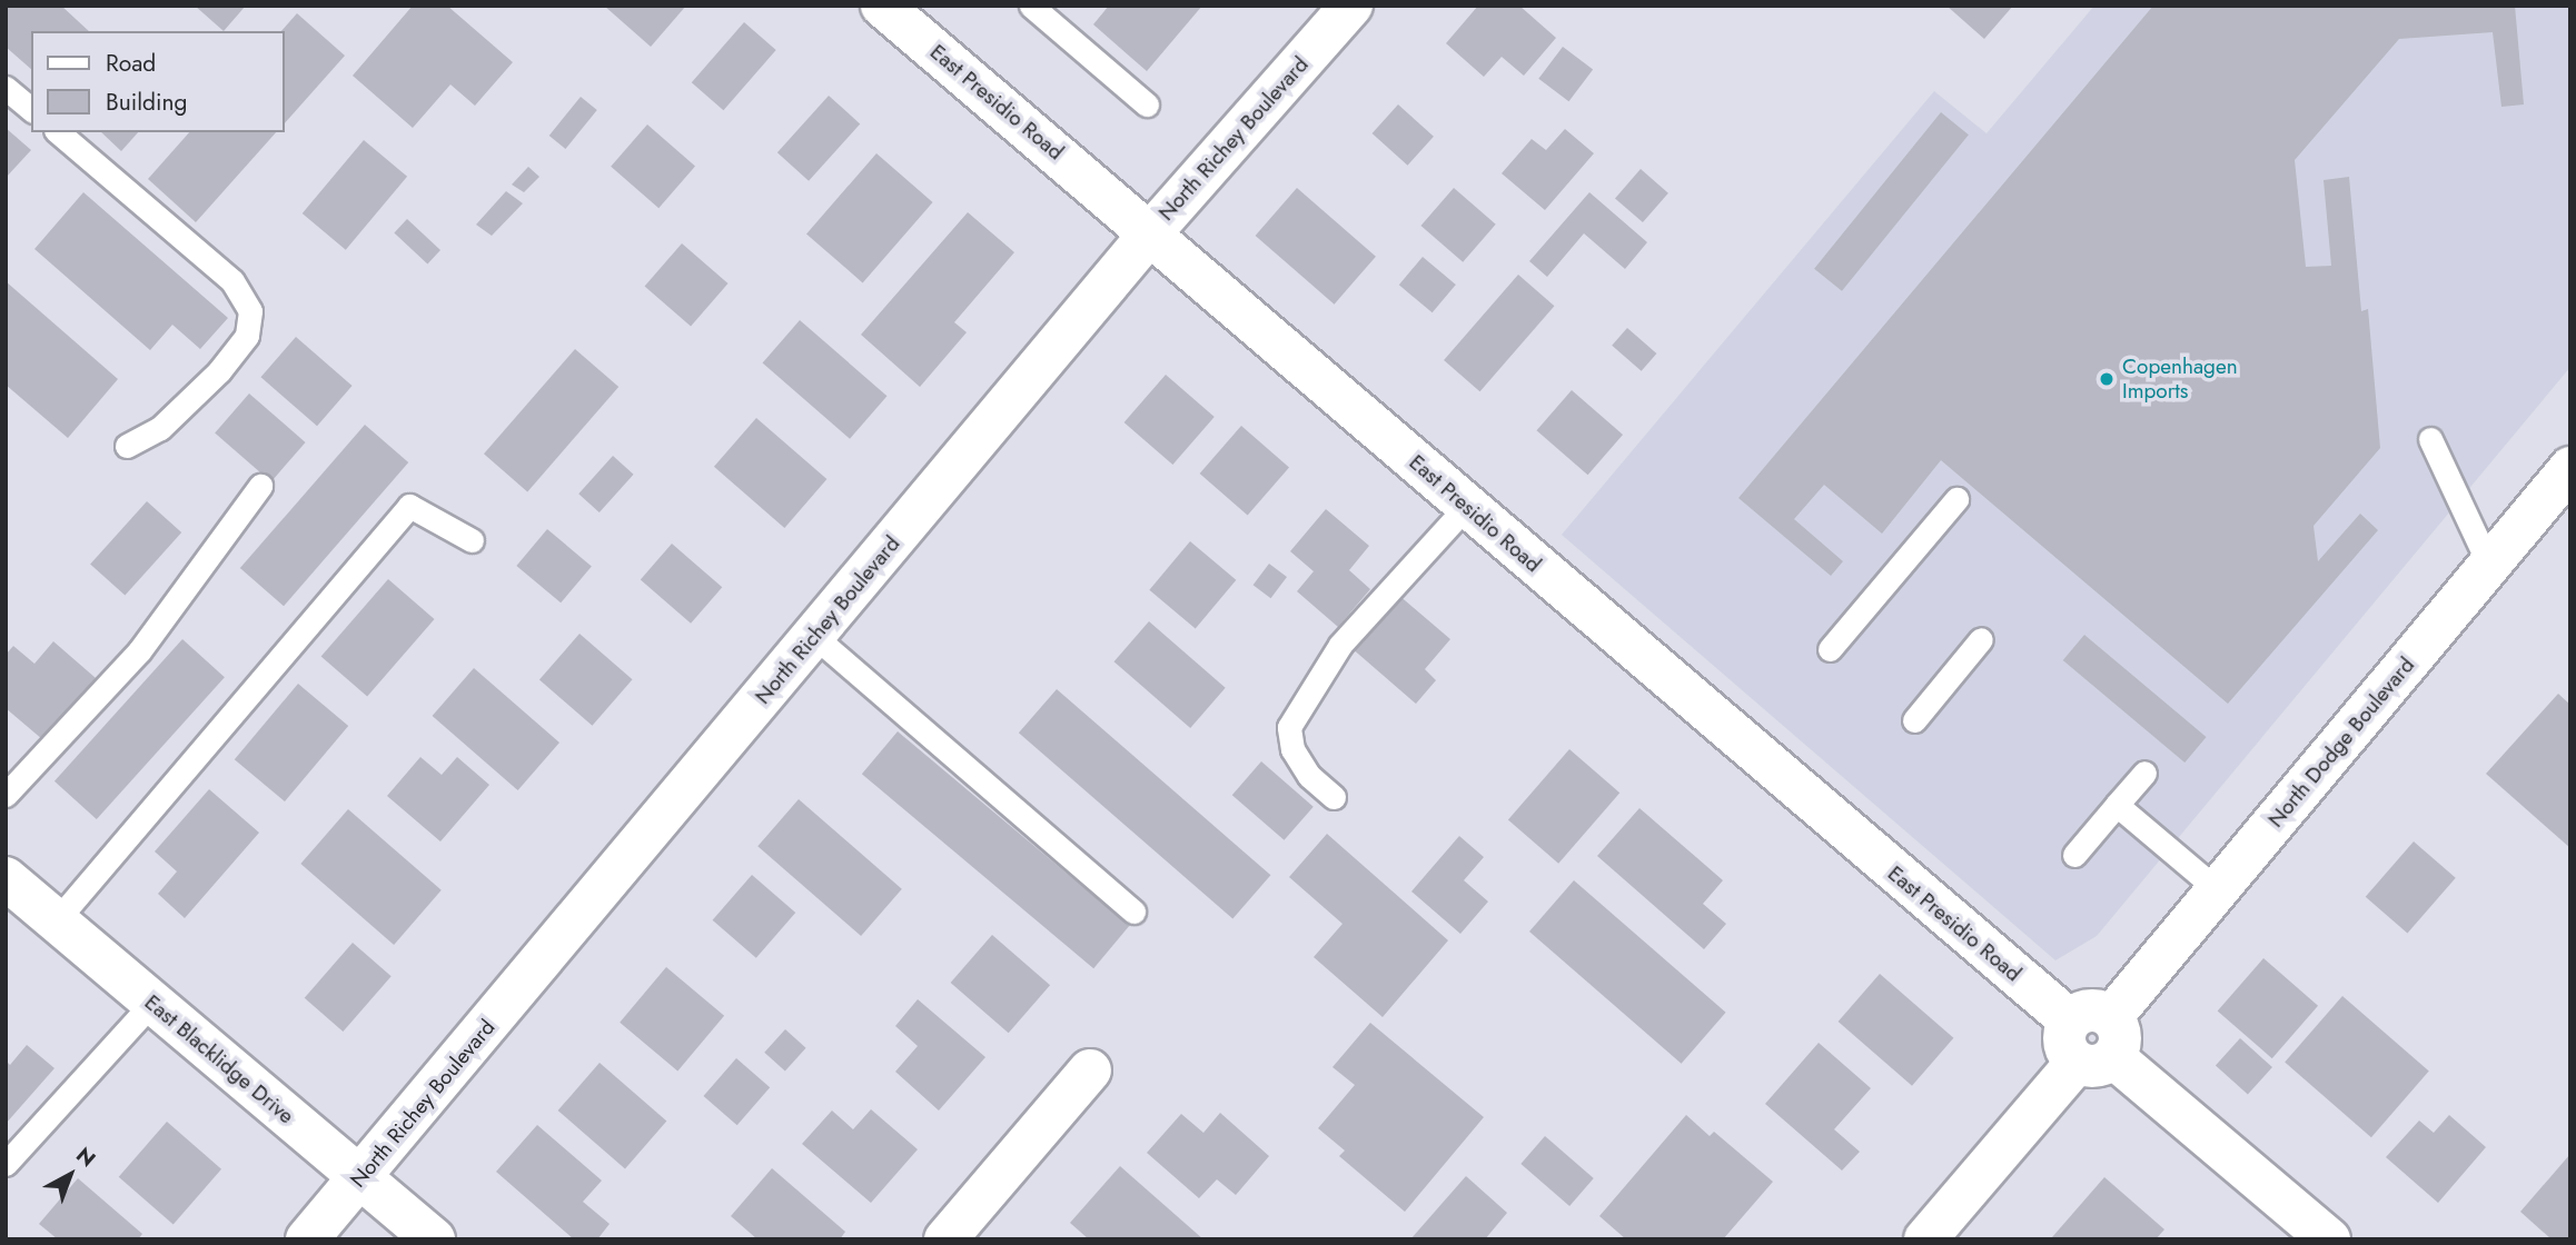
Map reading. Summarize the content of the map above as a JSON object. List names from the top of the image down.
{
  "streets": {
    "street": [
      "East Presidio Road",
      "North Richey Boulevard",
      "North Dodge Boulevard",
      "East Blacklidge Drive"
    ]
  },
  "crossings": [
    ["East Presidio Road", "North Richey Boulevard"],
    ["East Presidio Road", "North Dodge Boulevard"],
    ["North Richey Boulevard", "East Blacklidge Drive"]
  ],
  "places": ["Copenhagen Imports"],
  "legend": ["Road", "Building"],
  "north": "top right"
}
